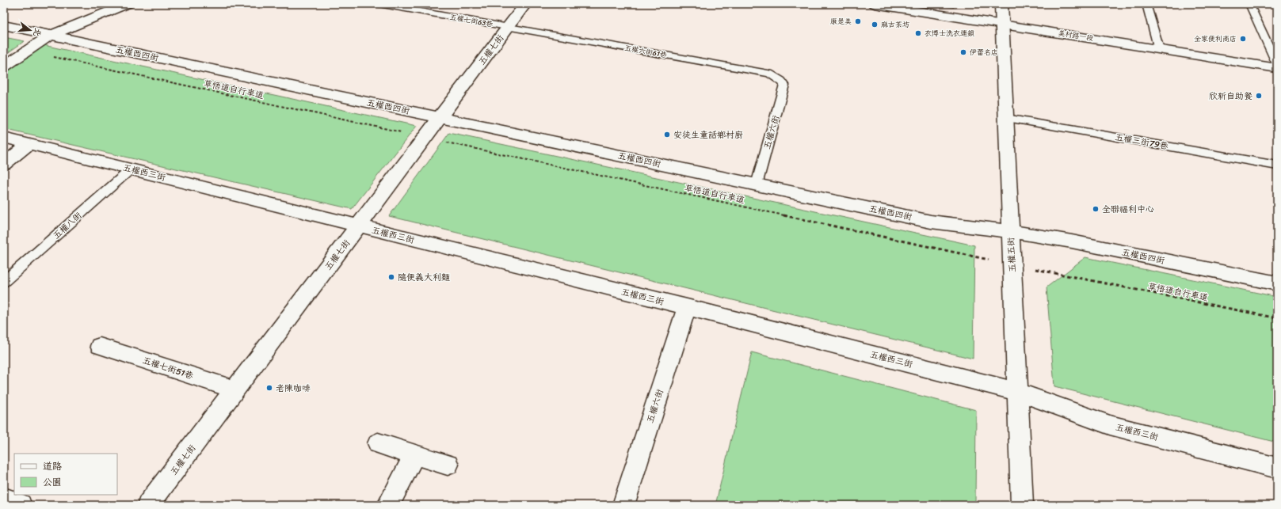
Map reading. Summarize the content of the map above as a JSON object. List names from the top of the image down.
{
  "streets": {
    "street": [
      "美村路一段",
      "五權七街",
      "五權西四街",
      "五權六街",
      "五權西三街",
      "五權五街",
      "五權七街51巷"
    ],
    "lane": [
      "五權七街63巷",
      "五權六街61巷",
      "五權三街79巷",
      "五權八街"
    ],
    "path": ["草悟道自行車道"]
  },
  "crossings": [
    ["五權七街63巷", "五權七街"],
    ["五權七街63巷", "五權六街61巷"],
    ["美村路一段", "五權五街"],
    ["五權七街", "五權六街61巷"],
    ["五權七街", "五權西四街"],
    ["五權七街", "五權西三街"],
    ["五權七街", "五權七街51巷"],
    ["五權六街61巷", "五權六街"],
    ["五權西四街", "五權六街"],
    ["五權西四街", "五權五街"],
    ["五權六街", "五權西三街"],
    ["五權三街79巷", "五權五街"],
    ["五權西三街", "五權八街"],
    ["五權西三街", "五權五街"]
  ],
  "places": [
    "康是美",
    "麻古茶坊",
    "衣博士洗衣連鎖",
    "全家便利商店",
    "伊蕾名店",
    "欣新自助餐",
    "安徒生童話鄉村廚",
    "全聯福利中心",
    "隨便義大利麵",
    "老陳咖啡"
  ],
  "legend": ["道路", "公園"],
  "north": "right"
}
